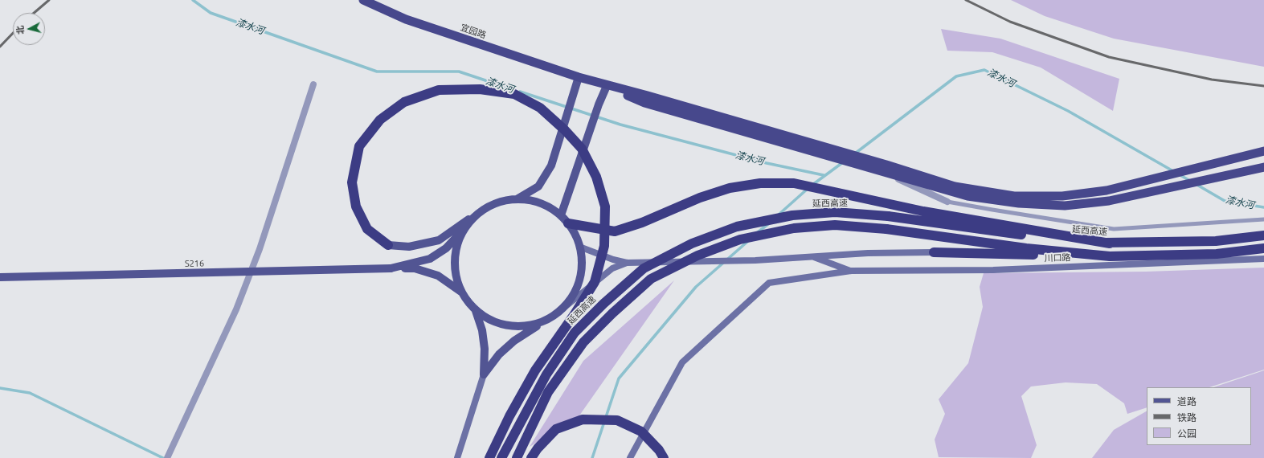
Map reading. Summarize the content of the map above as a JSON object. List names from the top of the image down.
{
  "streets": {
    "highway": ["宜园路", "延西高速"],
    "main road": ["川口路", "S216"]
  },
  "water": ["漆水河"],
  "legend": ["道路", "铁路", "公园"],
  "north": "left"
}
